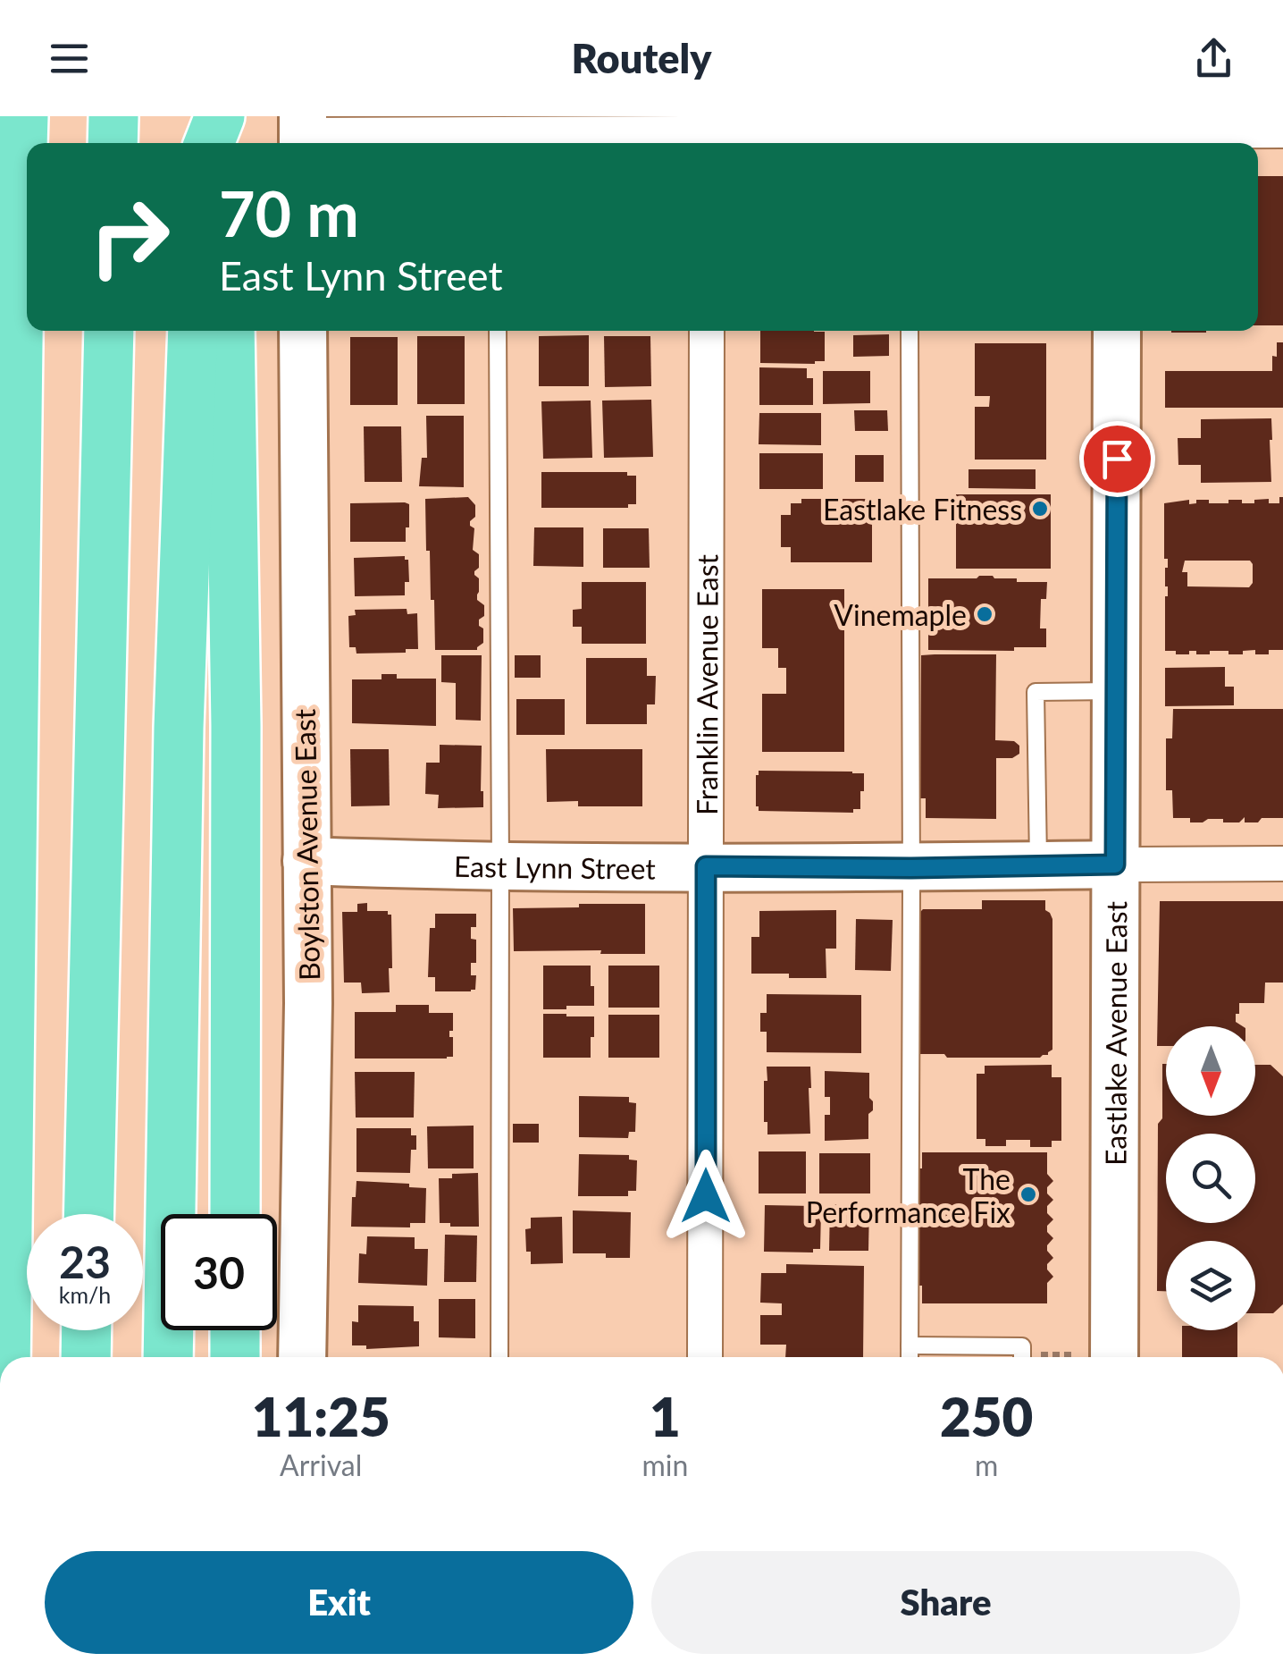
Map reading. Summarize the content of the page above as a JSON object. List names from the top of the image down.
{
  "streets": {
    "street": [
      "Franklin Avenue East",
      "Boylston Avenue East",
      "East Lynn Street",
      "Eastlake Avenue East"
    ]
  },
  "crossings": [
    ["Franklin Avenue East", "East Lynn Street"],
    ["Boylston Avenue East", "East Lynn Street"],
    ["East Lynn Street", "Eastlake Avenue East"]
  ],
  "places": ["Eastlake Fitness", "Vinemaple", "The Performance Fix"],
  "north": "bottom",
  "page": {
    "header": "Routely",
    "turn": ["70 m", "East Lynn Street"],
    "speed": "23 km/h",
    "limit": "30",
    "eta": [
      "11:25",
      "Arrival",
      "1",
      "min",
      "250",
      "m"
    ],
    "buttons": ["Exit", "Share"]
  }
}
